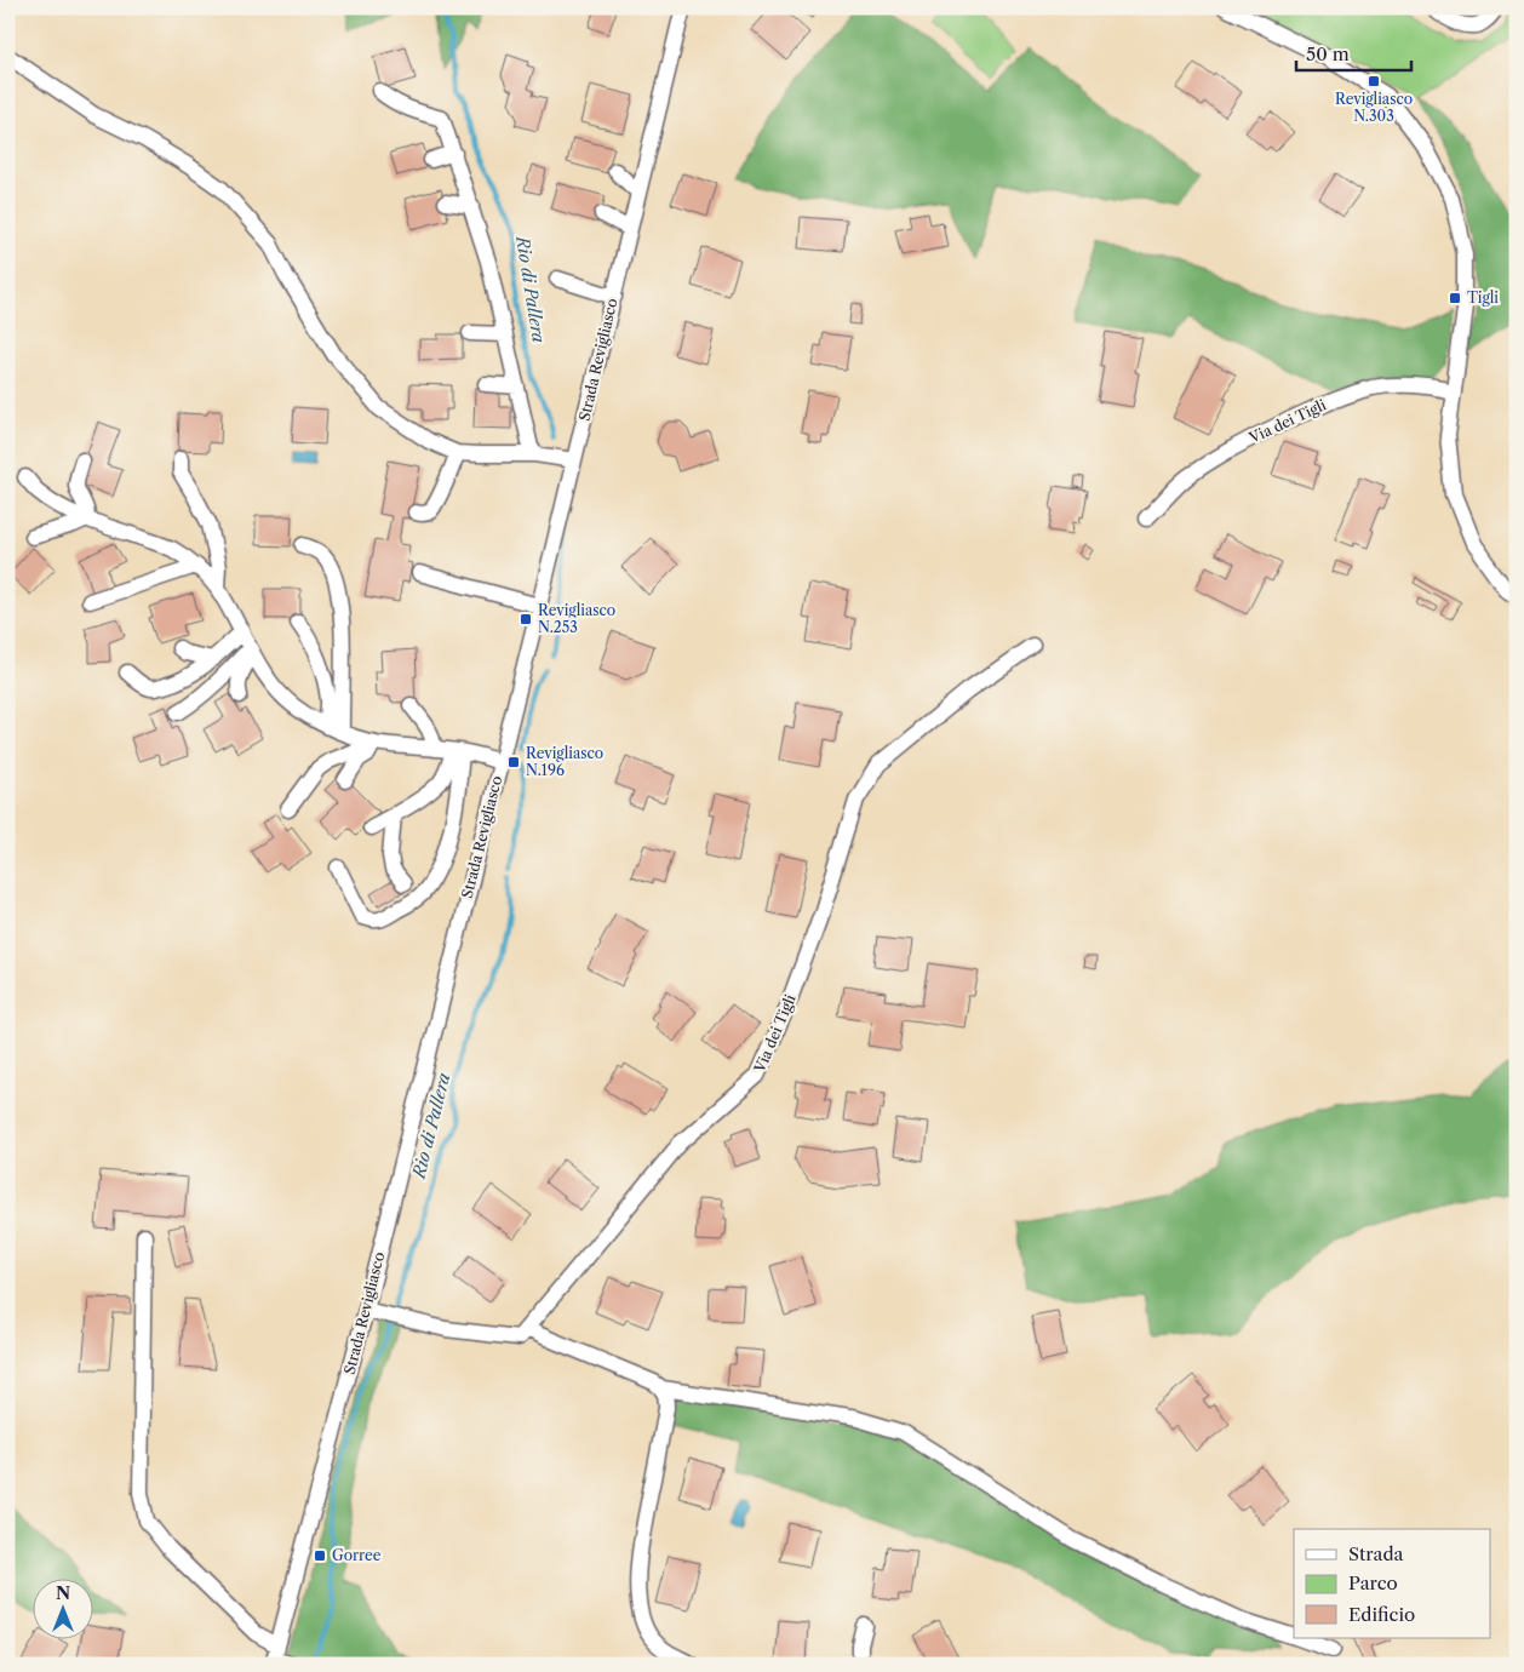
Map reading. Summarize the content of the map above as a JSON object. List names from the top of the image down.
{
  "streets": {
    "street": ["Strada Revigliasco", "Via dei Tigli"]
  },
  "water": ["Rio di Pallera"],
  "places": {
    "transit": [
      "Revigliasco N.303",
      "Tigli",
      "Revigliasco N.253",
      "Revigliasco N.196",
      "Gorree"
    ]
  },
  "legend": ["Strada", "Parco", "Edificio"],
  "scale_bar": "50 m",
  "north": "top"
}
